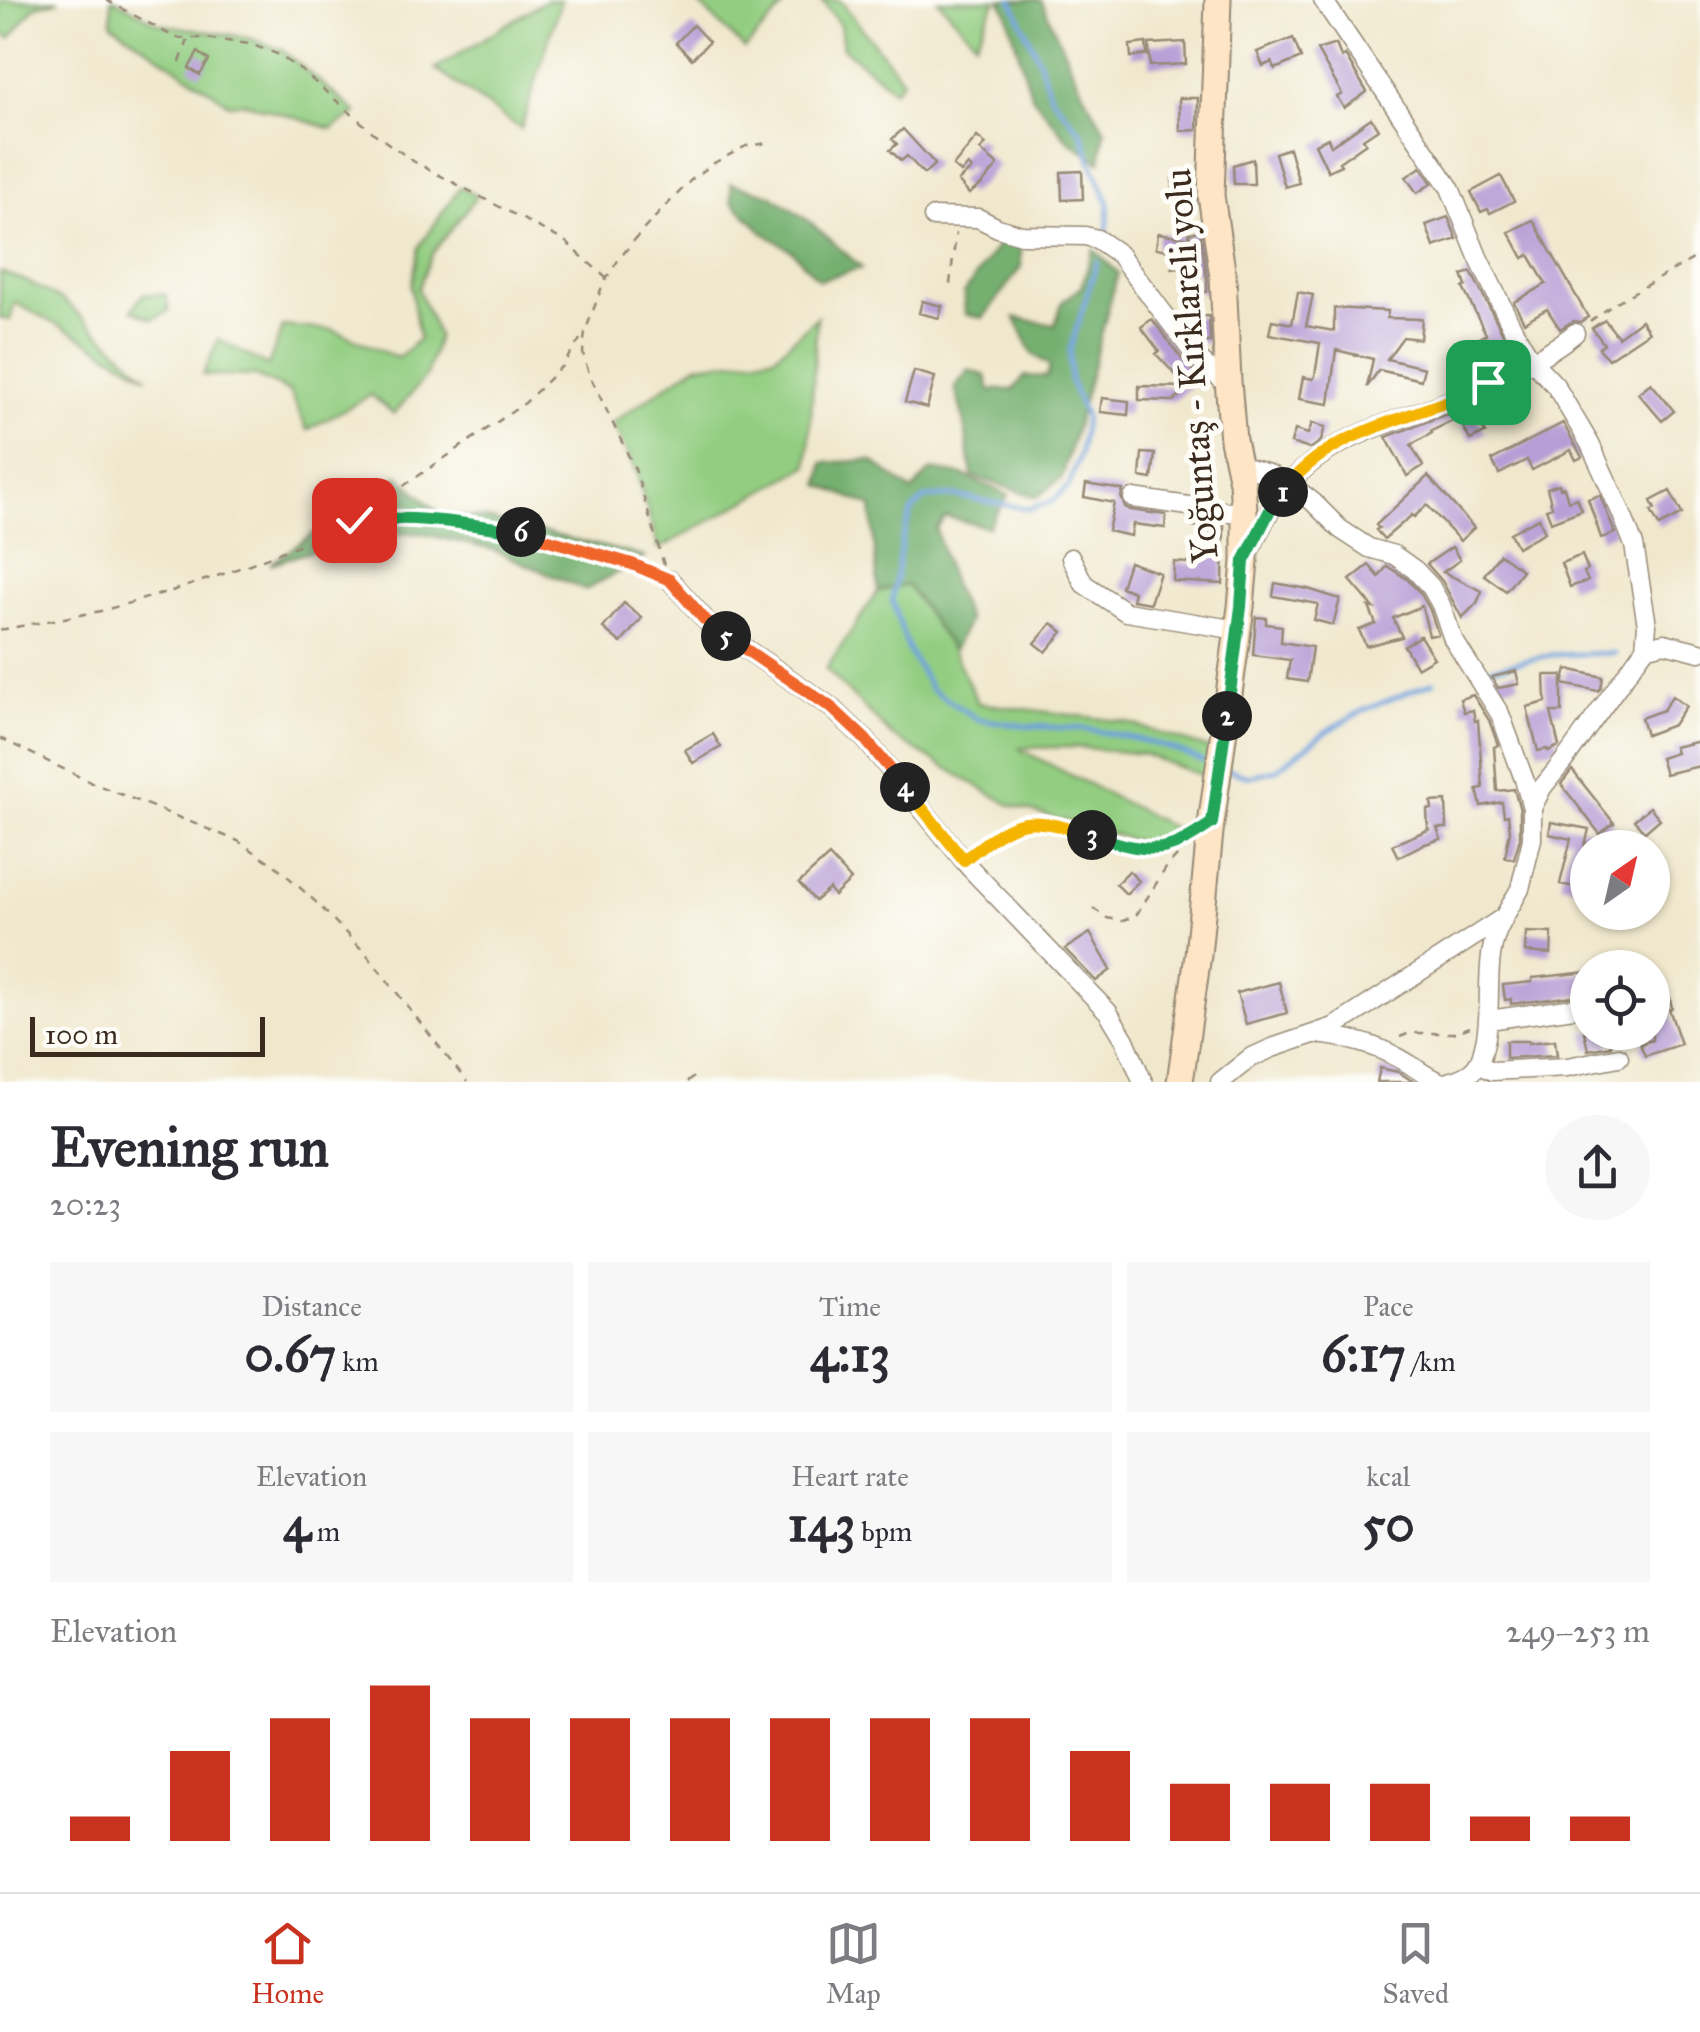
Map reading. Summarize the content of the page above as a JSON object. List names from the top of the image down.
{
  "streets": {
    "street": ["Yoğuntaş - Kırklareli yolu"]
  },
  "scale_bar": "100 m",
  "north": "top right",
  "page": {
    "pins": [
      "1",
      "6",
      "5",
      "2",
      "4",
      "3"
    ],
    "scale": "100 m",
    "heading": ["Evening run", "20:23"],
    "stats": [
      ["Distance", "0.67 km"],
      ["Time", "4:13"],
      ["Pace", "6:17 /km"],
      ["Elevation", "4 m"],
      ["Heart rate", "143 bpm"],
      ["kcal", "50"]
    ],
    "chart": ["Elevation", "249–253 m"],
    "tabs": ["Home", "Map", "Saved"]
  }
}
